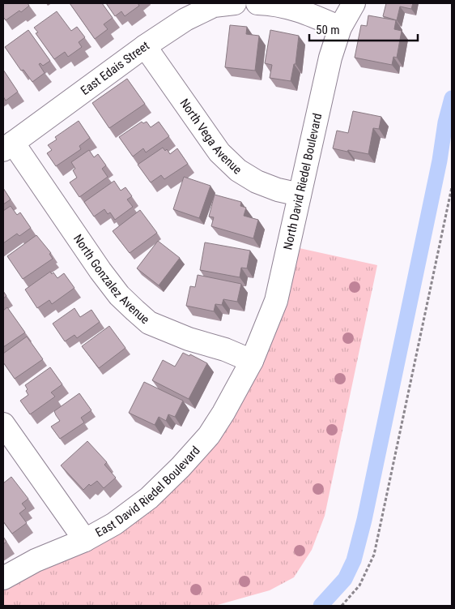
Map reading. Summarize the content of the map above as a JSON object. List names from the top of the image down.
{
  "streets": {
    "street": [
      "East Edais Street",
      "North Vega Avenue",
      "North David Riedel Boulevard",
      "North Gonzalez Avenue",
      "East David Riedel Boulevard"
    ]
  },
  "crossings": [
    ["East Edais Street", "North Vega Avenue"],
    ["East Edais Street", "North Gonzalez Avenue"],
    ["North Vega Avenue", "North David Riedel Boulevard"],
    ["North David Riedel Boulevard", "North Gonzalez Avenue"],
    ["North David Riedel Boulevard", "East David Riedel Boulevard"],
    ["North Gonzalez Avenue", "East David Riedel Boulevard"]
  ],
  "scale_bar": "50 m"
}
